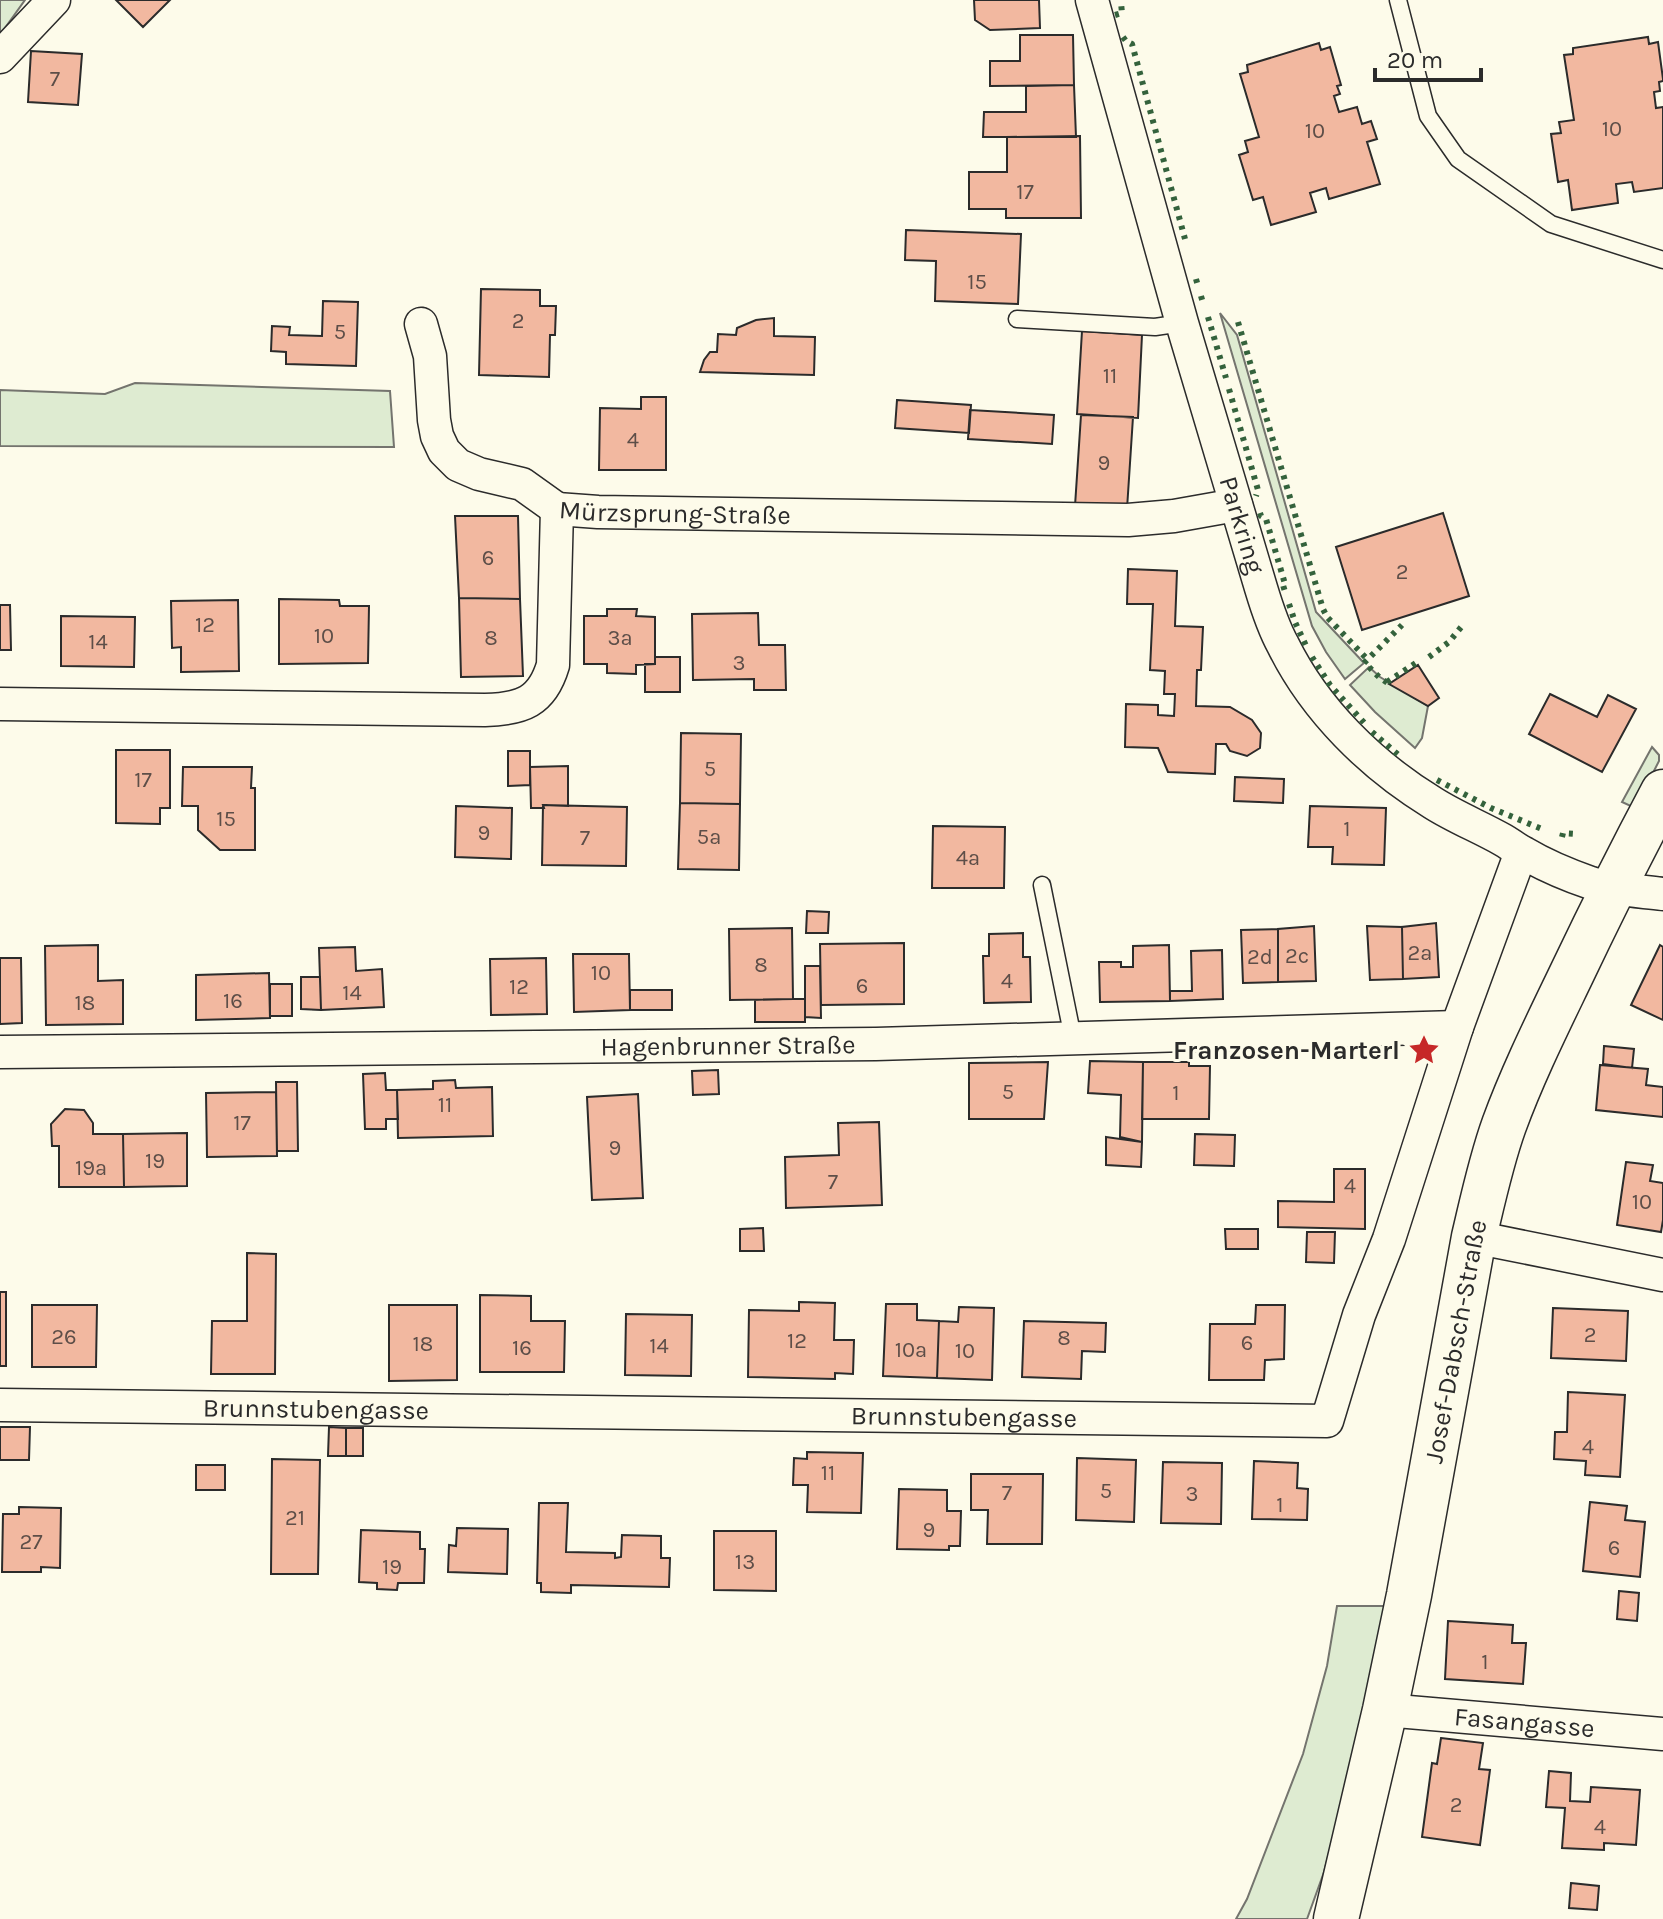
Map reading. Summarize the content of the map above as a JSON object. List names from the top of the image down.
{
  "streets": {
    "main road": ["Josef-Dabsch-Straße"],
    "street": [
      "Mürzsprung-Straße",
      "Parkring",
      "Hagenbrunner Straße",
      "Brunnstubengasse",
      "Fasangasse"
    ]
  },
  "crossings": [
    ["Mürzsprung-Straße", "Parkring"],
    ["Parkring", "Josef-Dabsch-Straße"],
    ["Parkring", "Brunnstubengasse"],
    ["Hagenbrunner Straße", "Brunnstubengasse"],
    ["Josef-Dabsch-Straße", "Fasangasse"]
  ],
  "places": {
    "place": ["Franzosen-Marterl"]
  },
  "house_numbers": [
    "7",
    "10",
    "10",
    "17",
    "15",
    "2",
    "5",
    "11",
    "4",
    "9",
    "6",
    "2",
    "12",
    "10",
    "8",
    "3a",
    "14",
    "3",
    "5",
    "17",
    "15",
    "1",
    "9",
    "5a",
    "7",
    "4a",
    "2a",
    "2c",
    "2d",
    "8",
    "10",
    "4",
    "6",
    "12",
    "14",
    "16",
    "18",
    "5",
    "1",
    "11",
    "17",
    "9",
    "19",
    "19a",
    "7",
    "4",
    "10",
    "2",
    "26",
    "8",
    "12",
    "6",
    "18",
    "14",
    "16",
    "10a",
    "10",
    "4",
    "11",
    "5",
    "7",
    "3",
    "1",
    "21",
    "9",
    "27",
    "6",
    "13",
    "19",
    "1",
    "2",
    "4"
  ],
  "scale_bar": "20 m"
}
